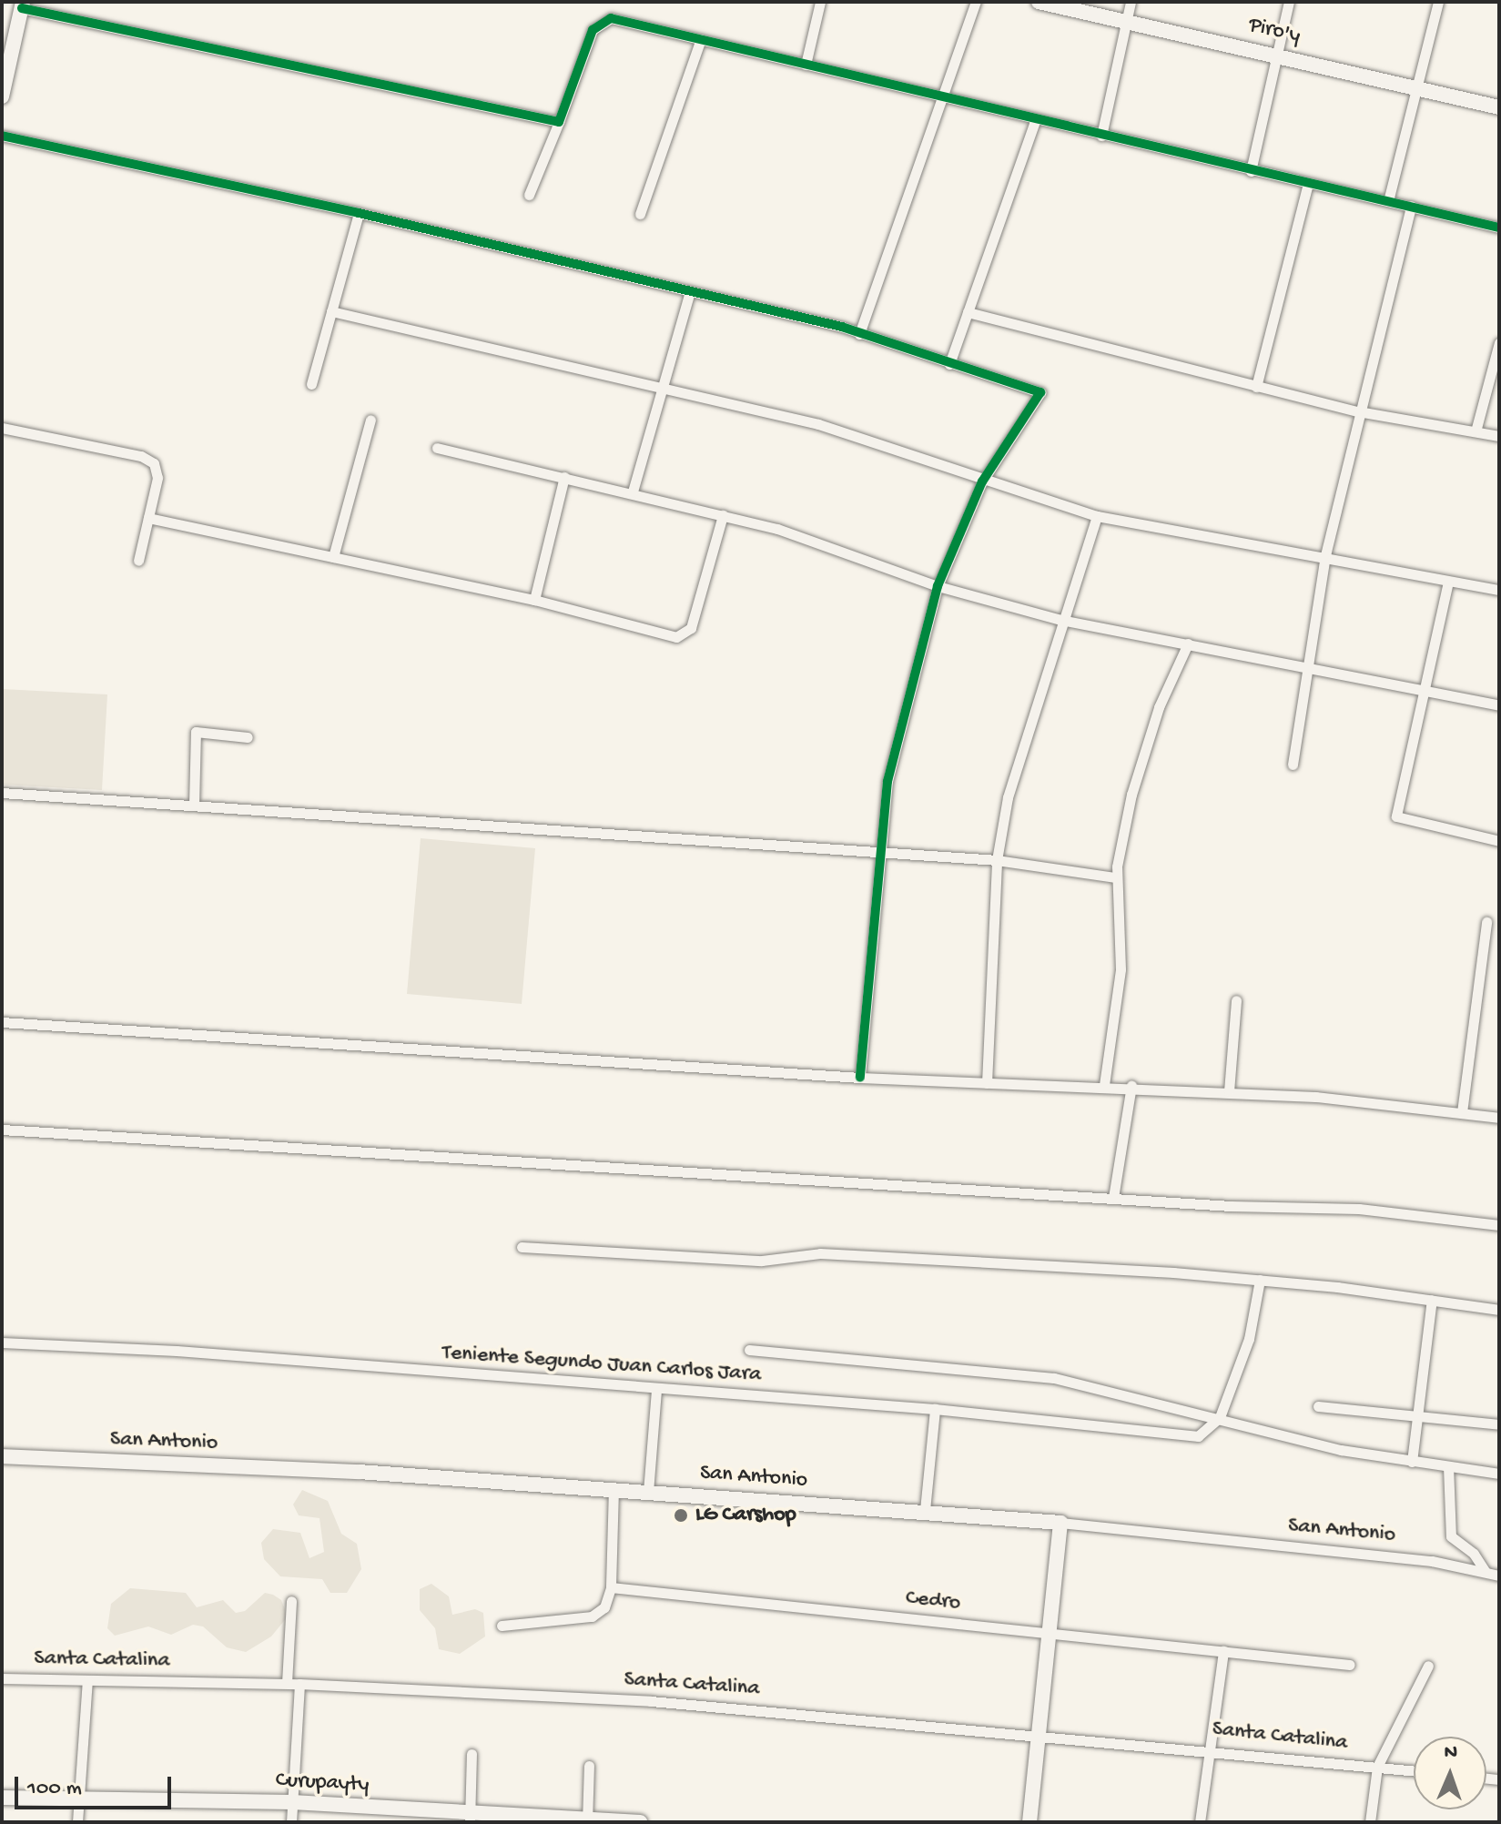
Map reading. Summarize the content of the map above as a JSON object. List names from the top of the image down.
{
  "streets": {
    "street": [
      "Piro'y",
      "Teniente Segundo Juan Carlos Jara",
      "San Antonio",
      "Cedro",
      "Santa Catalina",
      "Curupayty"
    ]
  },
  "places": ["LG Carshop"],
  "scale_bar": "100 m",
  "north": "top"
}
